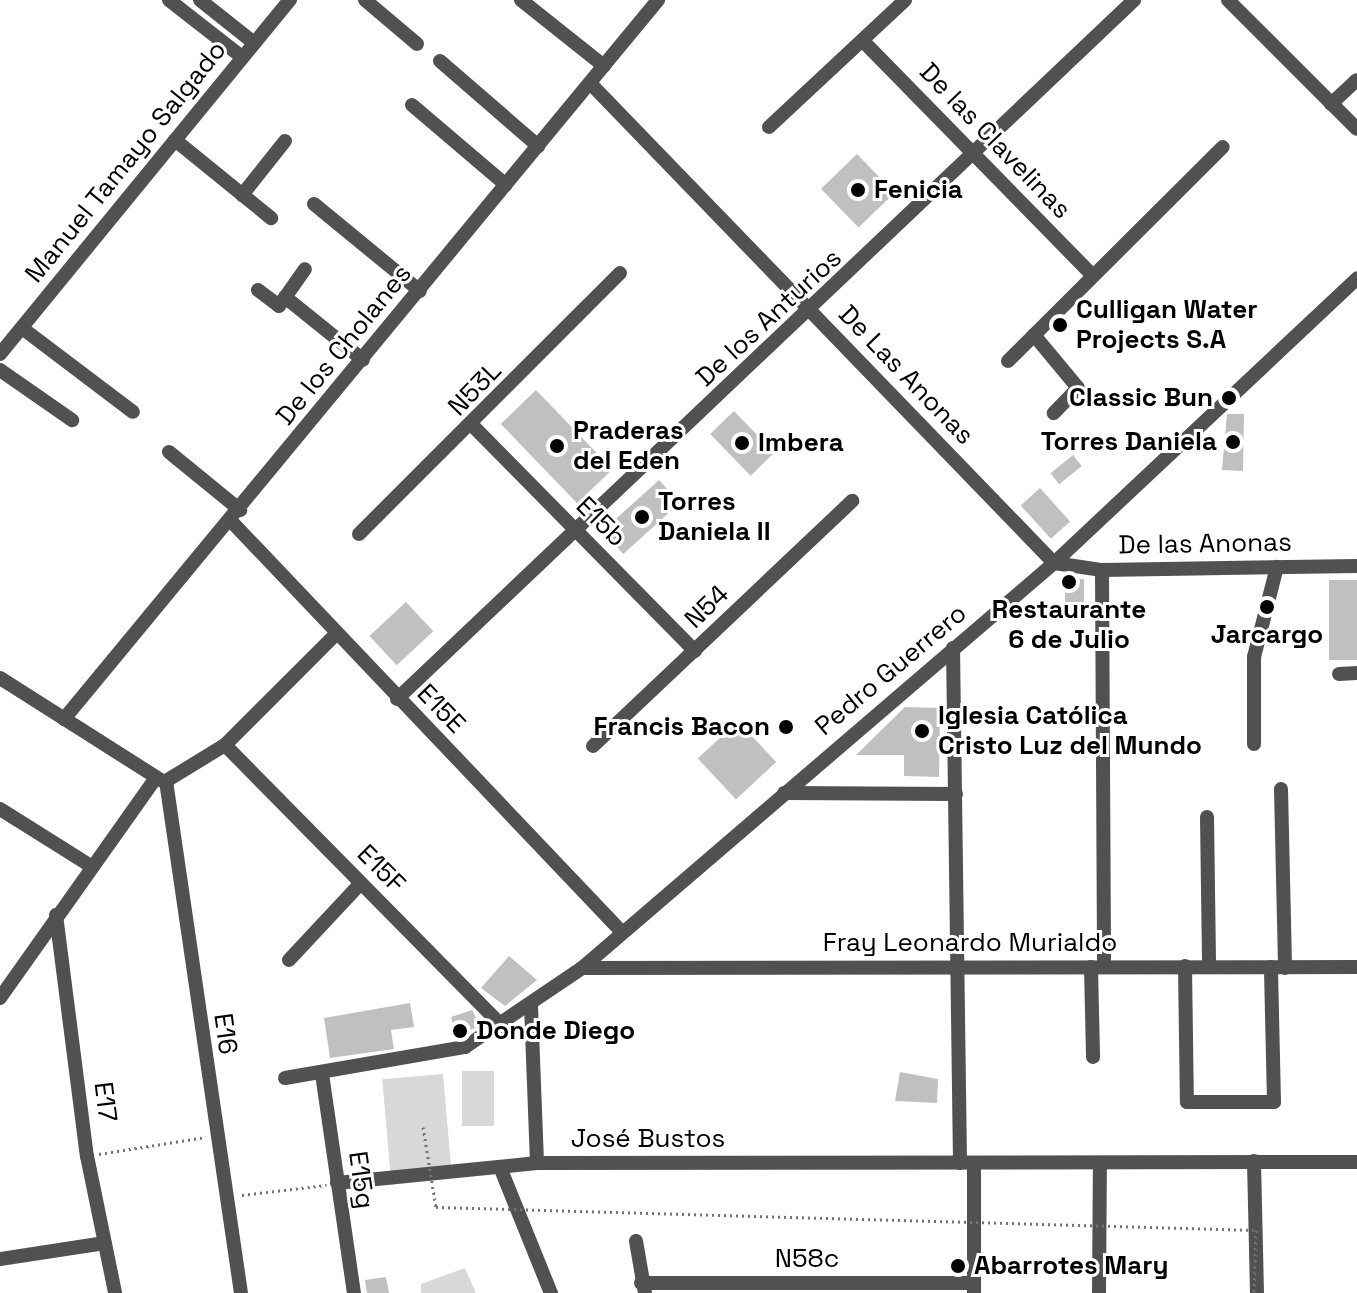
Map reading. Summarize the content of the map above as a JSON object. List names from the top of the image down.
{
  "streets": {
    "street": [
      "De las Clavelinas",
      "Manuel Tamayo Salgado",
      "De los Anturios",
      "De los Cholanes",
      "De Las Anonas",
      "N53L",
      "E15b",
      "De las Anonas",
      "N54",
      "Pedro Guerrero",
      "E15E",
      "E15F",
      "Fray Leonardo Murialdo",
      "E16",
      "E17",
      "José Bustos",
      "E15g",
      "N58c"
    ]
  },
  "crossings": [
    ["De las Clavelinas", "De los Anturios"],
    ["De los Anturios", "De Las Anonas"],
    ["De los Anturios", "E15b"],
    ["De los Anturios", "E15E"],
    ["De los Cholanes", "De Las Anonas"],
    ["De los Cholanes", "E15E"],
    ["De Las Anonas", "De las Anonas"],
    ["De Las Anonas", "Pedro Guerrero"],
    ["N53L", "E15b"],
    ["E15b", "N54"],
    ["De las Anonas", "Pedro Guerrero"],
    ["Pedro Guerrero", "E15E"],
    ["Pedro Guerrero", "E15F"],
    ["Pedro Guerrero", "Fray Leonardo Murialdo"],
    ["Pedro Guerrero", "E15g"],
    ["José Bustos", "E15g"]
  ],
  "places": [
    "Fenicia",
    "Culligan Water Projects S.A",
    "Classic Bun",
    "Torres Daniela",
    "Imbera",
    "Praderas del Eden",
    "Torres Daniela II",
    "Restaurante 6 de Julio",
    "Jarcargo",
    "Francis Bacon",
    "Iglesia Católica Cristo Luz del Mundo",
    "Donde Diego",
    "Abarrotes Mary"
  ]
}
